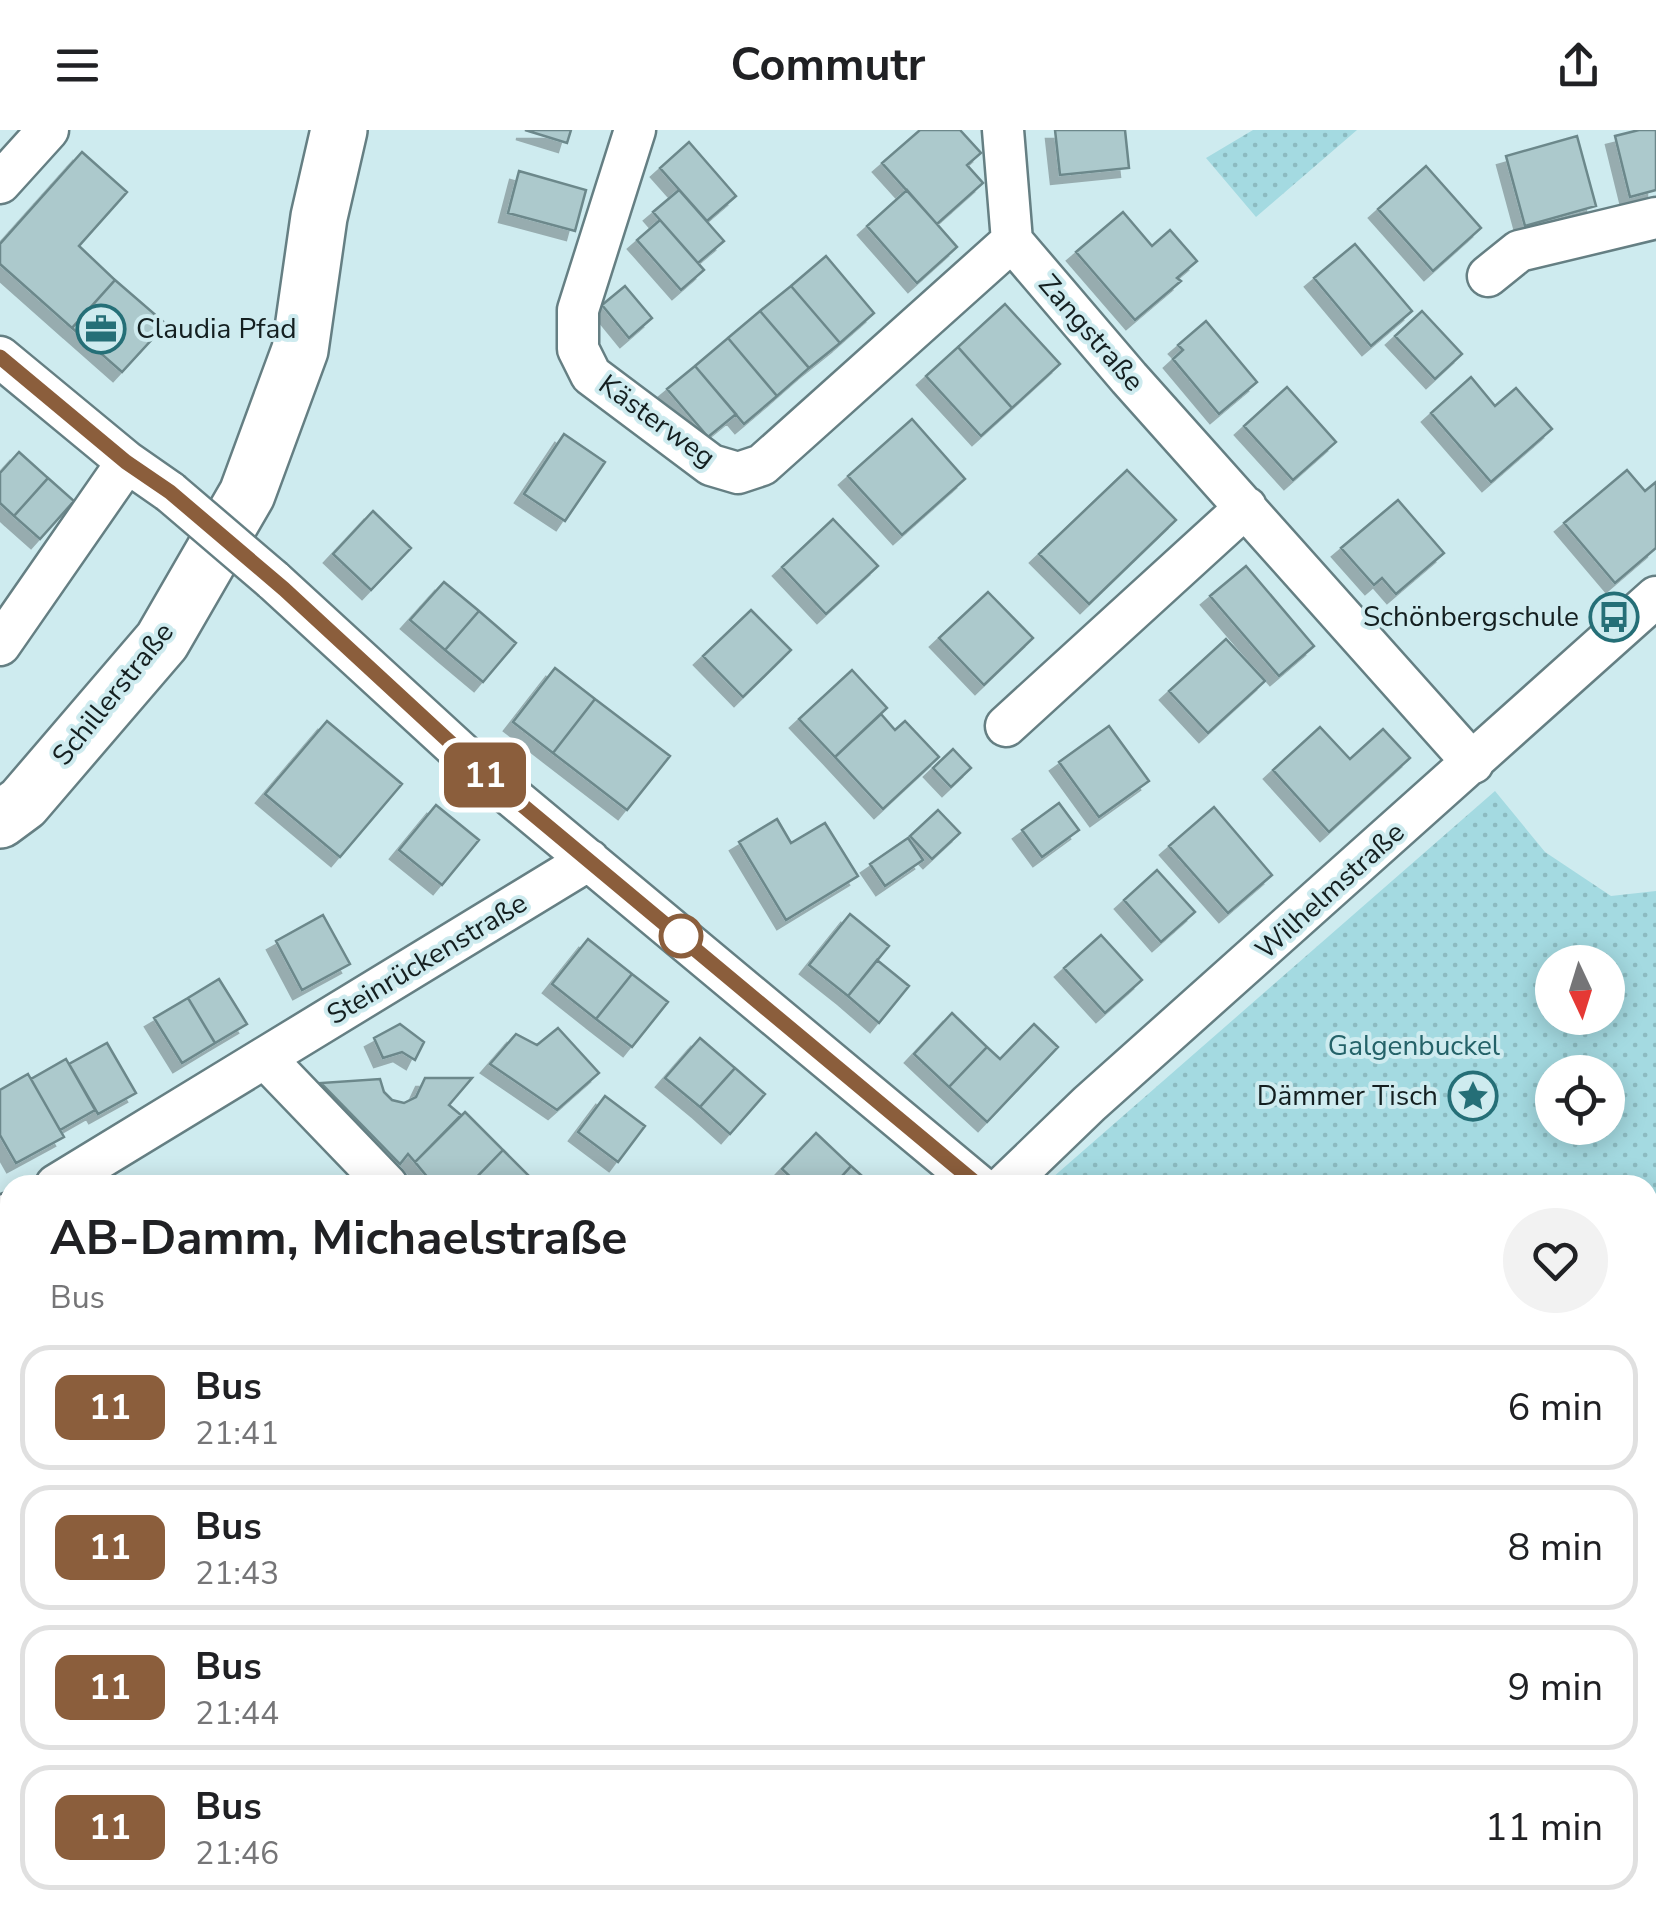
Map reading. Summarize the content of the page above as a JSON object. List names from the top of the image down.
{
  "streets": {
    "main road": ["Schillerstraße"],
    "street": [
      "Zangstraße",
      "Kästerweg",
      "Wilhelmstraße",
      "Steinrückenstraße"
    ]
  },
  "crossings": [
    ["Zangstraße", "Kästerweg"],
    ["Zangstraße", "Wilhelmstraße"]
  ],
  "parks": ["Galgenbuckel"],
  "places": {
    "office": ["Claudia Pfad"],
    "bus stop": ["Schönbergschule"],
    "place": ["Dämmer Tisch"]
  },
  "lines": ["bus line 11"],
  "north": "bottom",
  "page": {
    "header": "Commutr",
    "on_map": "11",
    "heading": ["AB-Damm, Michaelstraße", "Bus"],
    "list": [
      {
        "mark": "11",
        "name": "Bus",
        "note": "21:41",
        "value": "6 min"
      },
      {
        "mark": "11",
        "name": "Bus",
        "note": "21:43",
        "value": "8 min"
      },
      {
        "mark": "11",
        "name": "Bus",
        "note": "21:44",
        "value": "9 min"
      },
      {
        "mark": "11",
        "name": "Bus",
        "note": "21:46",
        "value": "11 min"
      }
    ]
  }
}
